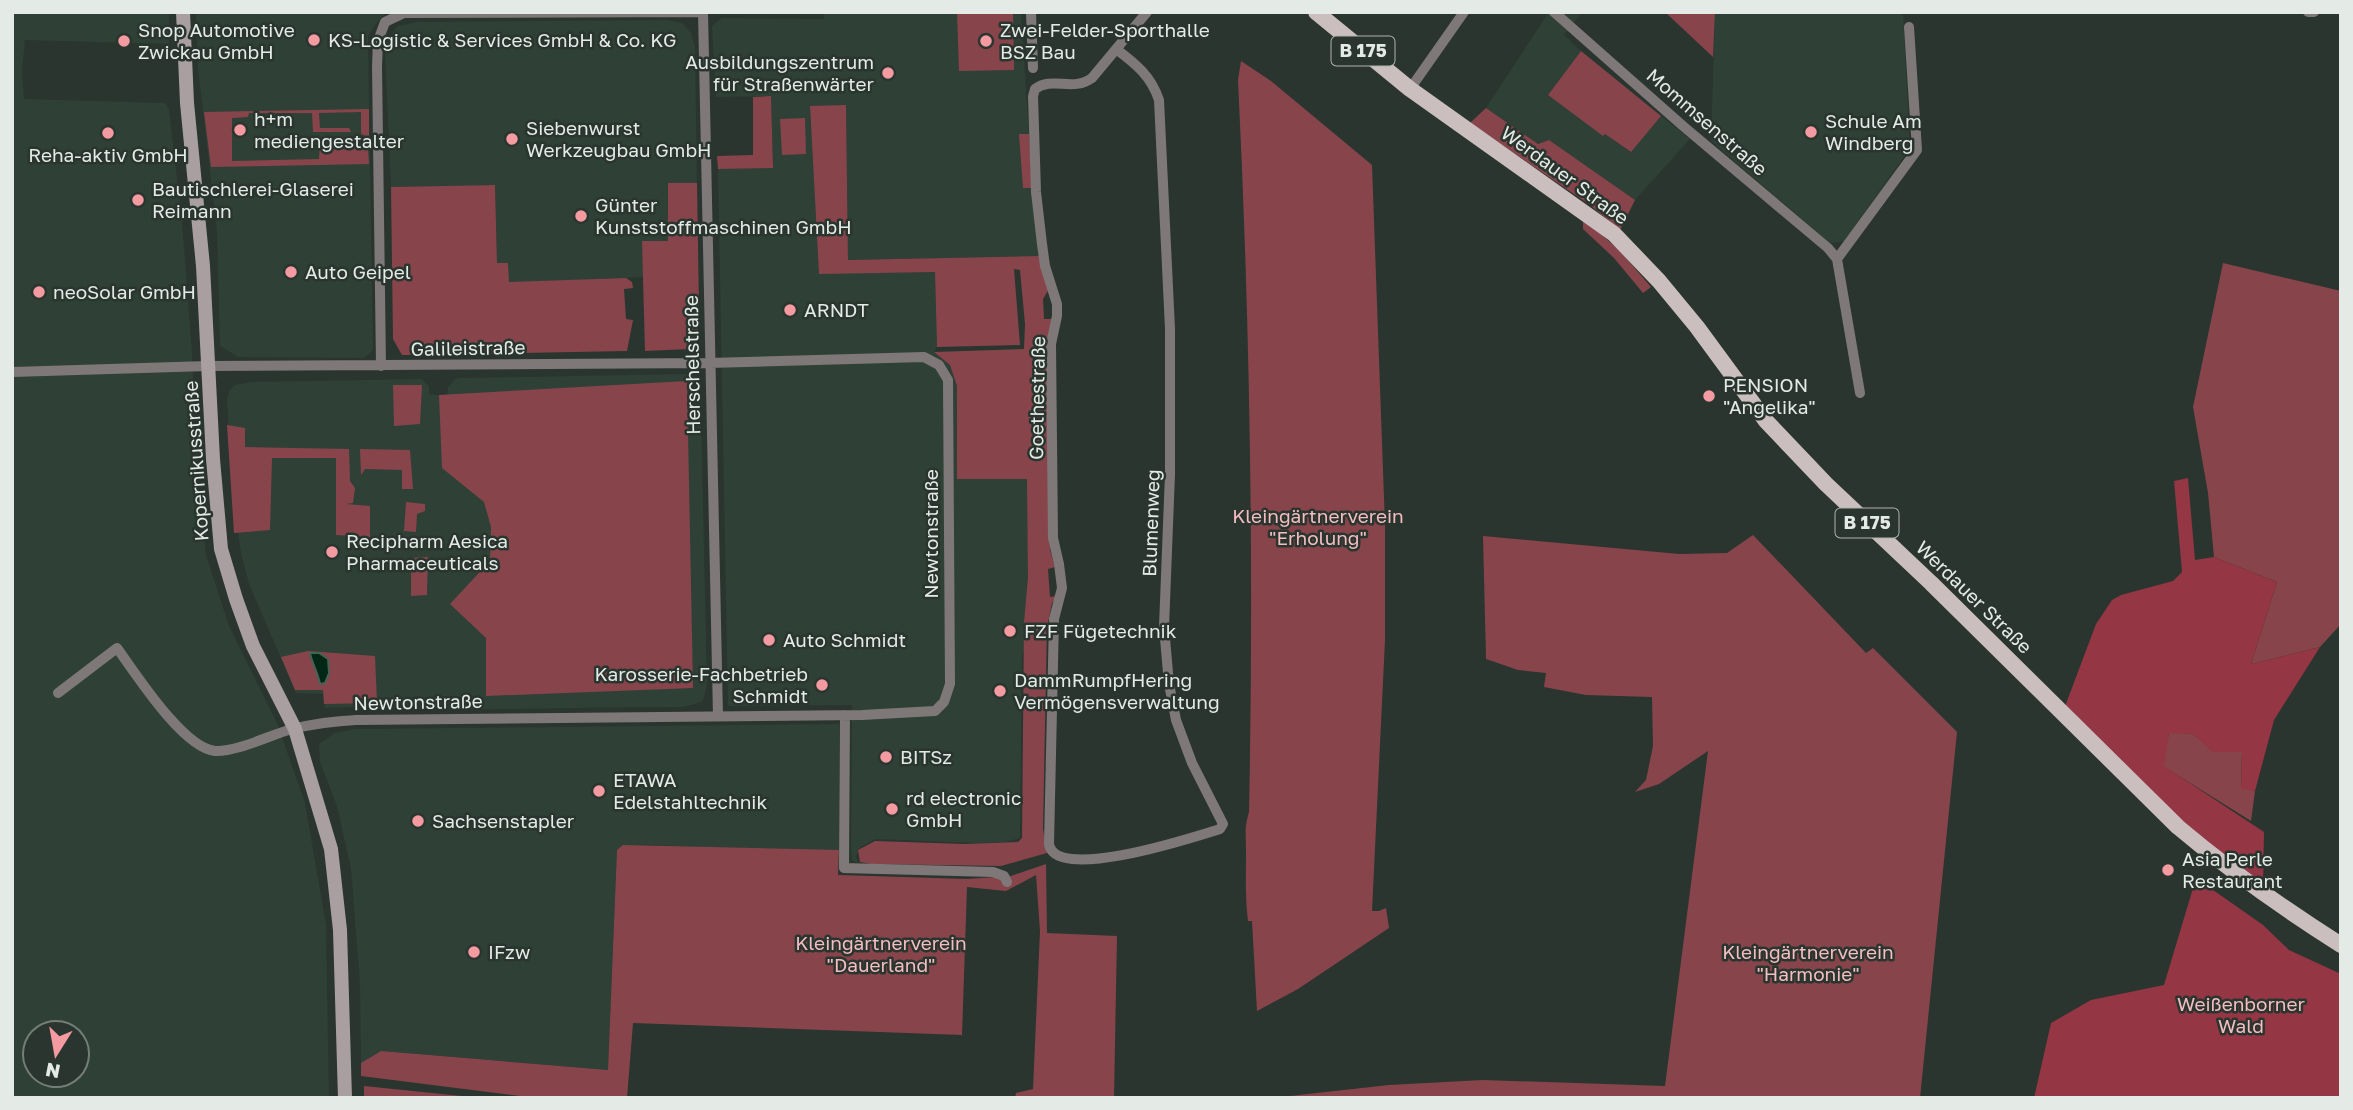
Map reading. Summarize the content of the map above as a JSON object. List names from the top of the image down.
{
  "streets": {
    "main road": ["B 175", "Werdauer Straße"],
    "street": [
      "Mommsenstraße",
      "Galileistraße",
      "Herschelstraße",
      "Goethestraße",
      "Kopernikusstraße",
      "Blumenweg",
      "Newtonstraße"
    ]
  },
  "crossings": [
    ["Galileistraße", "Herschelstraße"],
    ["Galileistraße", "Kopernikusstraße"],
    ["Galileistraße", "Newtonstraße"],
    ["Herschelstraße", "Newtonstraße"],
    ["Goethestraße", "Blumenweg"],
    ["Kopernikusstraße", "Newtonstraße"]
  ],
  "parks": [
    "Kleingärtnerverein \"Erholung\"",
    "Kleingärtnerverein \"Dauerland\"",
    "Kleingärtnerverein \"Harmonie\"",
    "Weißenborner Wald"
  ],
  "places": [
    "KS-Logistic & Services GmbH & Co. KG",
    "Snop Automotive Zwickau GmbH",
    "Zwei-Felder-Sporthalle BSZ Bau",
    "Ausbildungszentrum für Straßenwärter",
    "h+m mediengestalter",
    "Schule Am Windberg",
    "Reha-aktiv GmbH",
    "Siebenwurst Werkzeugbau GmbH",
    "Bautischlerei-Glaserei Reimann",
    "Günter Kunststoffmaschinen GmbH",
    "Auto Geipel",
    "neoSolar GmbH",
    "ARNDT",
    "PENSION \"Angelika\"",
    "Recipharm Aesica Pharmaceuticals",
    "FZF Fügetechnik",
    "Auto Schmidt",
    "Karosserie-Fachbetrieb Schmidt",
    "DammRumpfHering Vermögensverwaltung",
    "BITSz",
    "ETAWA Edelstahltechnik",
    "rd electronic GmbH",
    "Sachsenstapler",
    "Asia Perle Restaurant",
    "IFzw"
  ],
  "north": "bottom"
}
